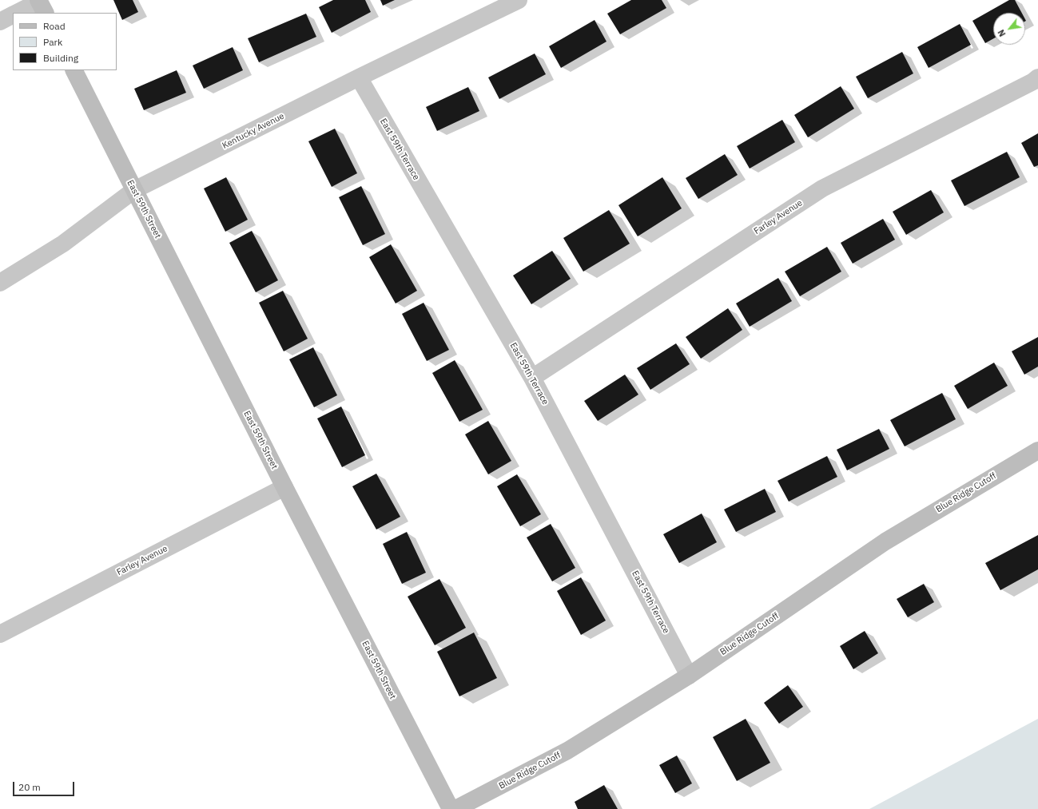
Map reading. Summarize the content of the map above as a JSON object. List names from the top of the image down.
{
  "streets": {
    "street": [
      "Kentucky Avenue",
      "East 59th Terrace",
      "East 59th Street",
      "Farley Avenue",
      "Blue Ridge Cutoff"
    ]
  },
  "crossings": [
    ["Kentucky Avenue", "East 59th Terrace"],
    ["Kentucky Avenue", "East 59th Street"],
    ["East 59th Terrace", "Farley Avenue"],
    ["East 59th Terrace", "Blue Ridge Cutoff"],
    ["East 59th Street", "Farley Avenue"]
  ],
  "legend": ["Road", "Park", "Building"],
  "scale_bar": "20 m",
  "north": "bottom left"
}
